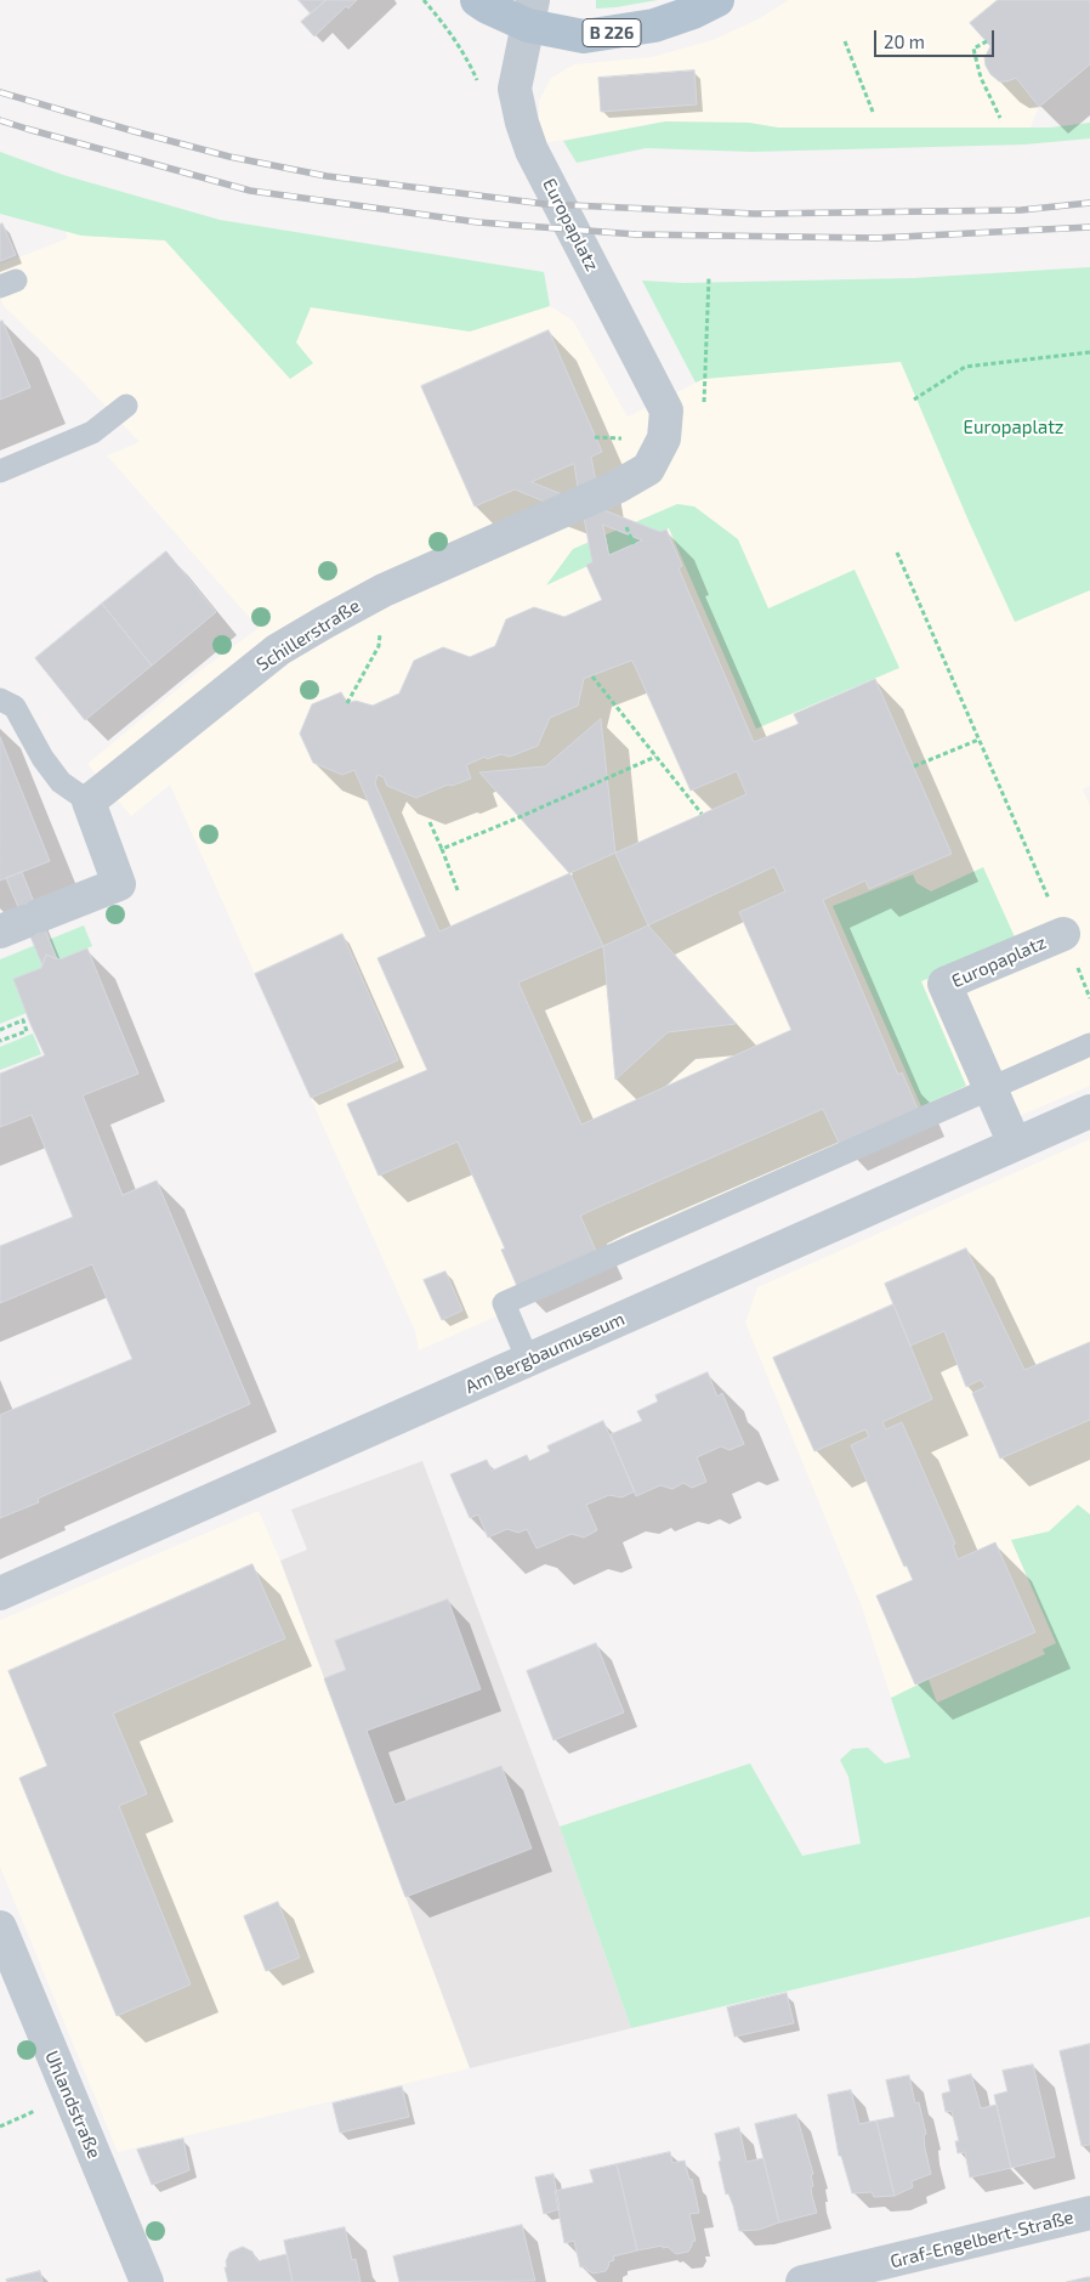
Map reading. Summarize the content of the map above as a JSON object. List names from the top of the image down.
{
  "streets": {
    "main road": ["B 226"],
    "street": [
      "Europaplatz",
      "Schillerstraße",
      "Am Bergbaumuseum",
      "Uhlandstraße",
      "Graf-Engelbert-Straße"
    ]
  },
  "crossings": [
    ["B 226", "Europaplatz"],
    ["Europaplatz", "Schillerstraße"],
    ["Europaplatz", "Am Bergbaumuseum"]
  ],
  "parks": ["Europaplatz"],
  "scale_bar": "20 m"
}
